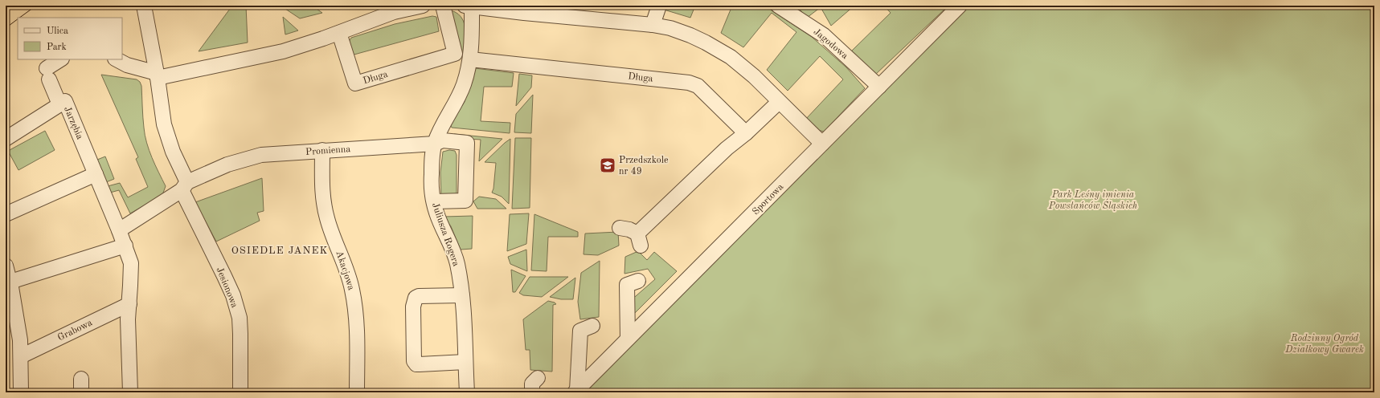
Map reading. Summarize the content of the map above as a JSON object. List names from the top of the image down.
{
  "streets": {
    "street": [
      "Jagodowa",
      "Długa",
      "Jarzębia",
      "Promienna",
      "Sportowa",
      "Juliusza Rogera",
      "Akacjowa",
      "Jesionowa",
      "Grabowa"
    ]
  },
  "crossings": [
    ["Jagodowa", "Sportowa"],
    ["Długa", "Juliusza Rogera"],
    ["Jarzębia", "Promienna"],
    ["Jarzębia", "Grabowa"],
    ["Promienna", "Juliusza Rogera"],
    ["Promienna", "Akacjowa"],
    ["Promienna", "Jesionowa"]
  ],
  "districts": ["OSIEDLE JANEK"],
  "parks": ["Park Leśny imienia Powstańców Śląskich", "Rodzinny Ogród Działkowy Gwarek"],
  "places": {
    "school or university": ["Przedszkole nr 49"]
  },
  "legend": ["Ulica", "Park"]
}
